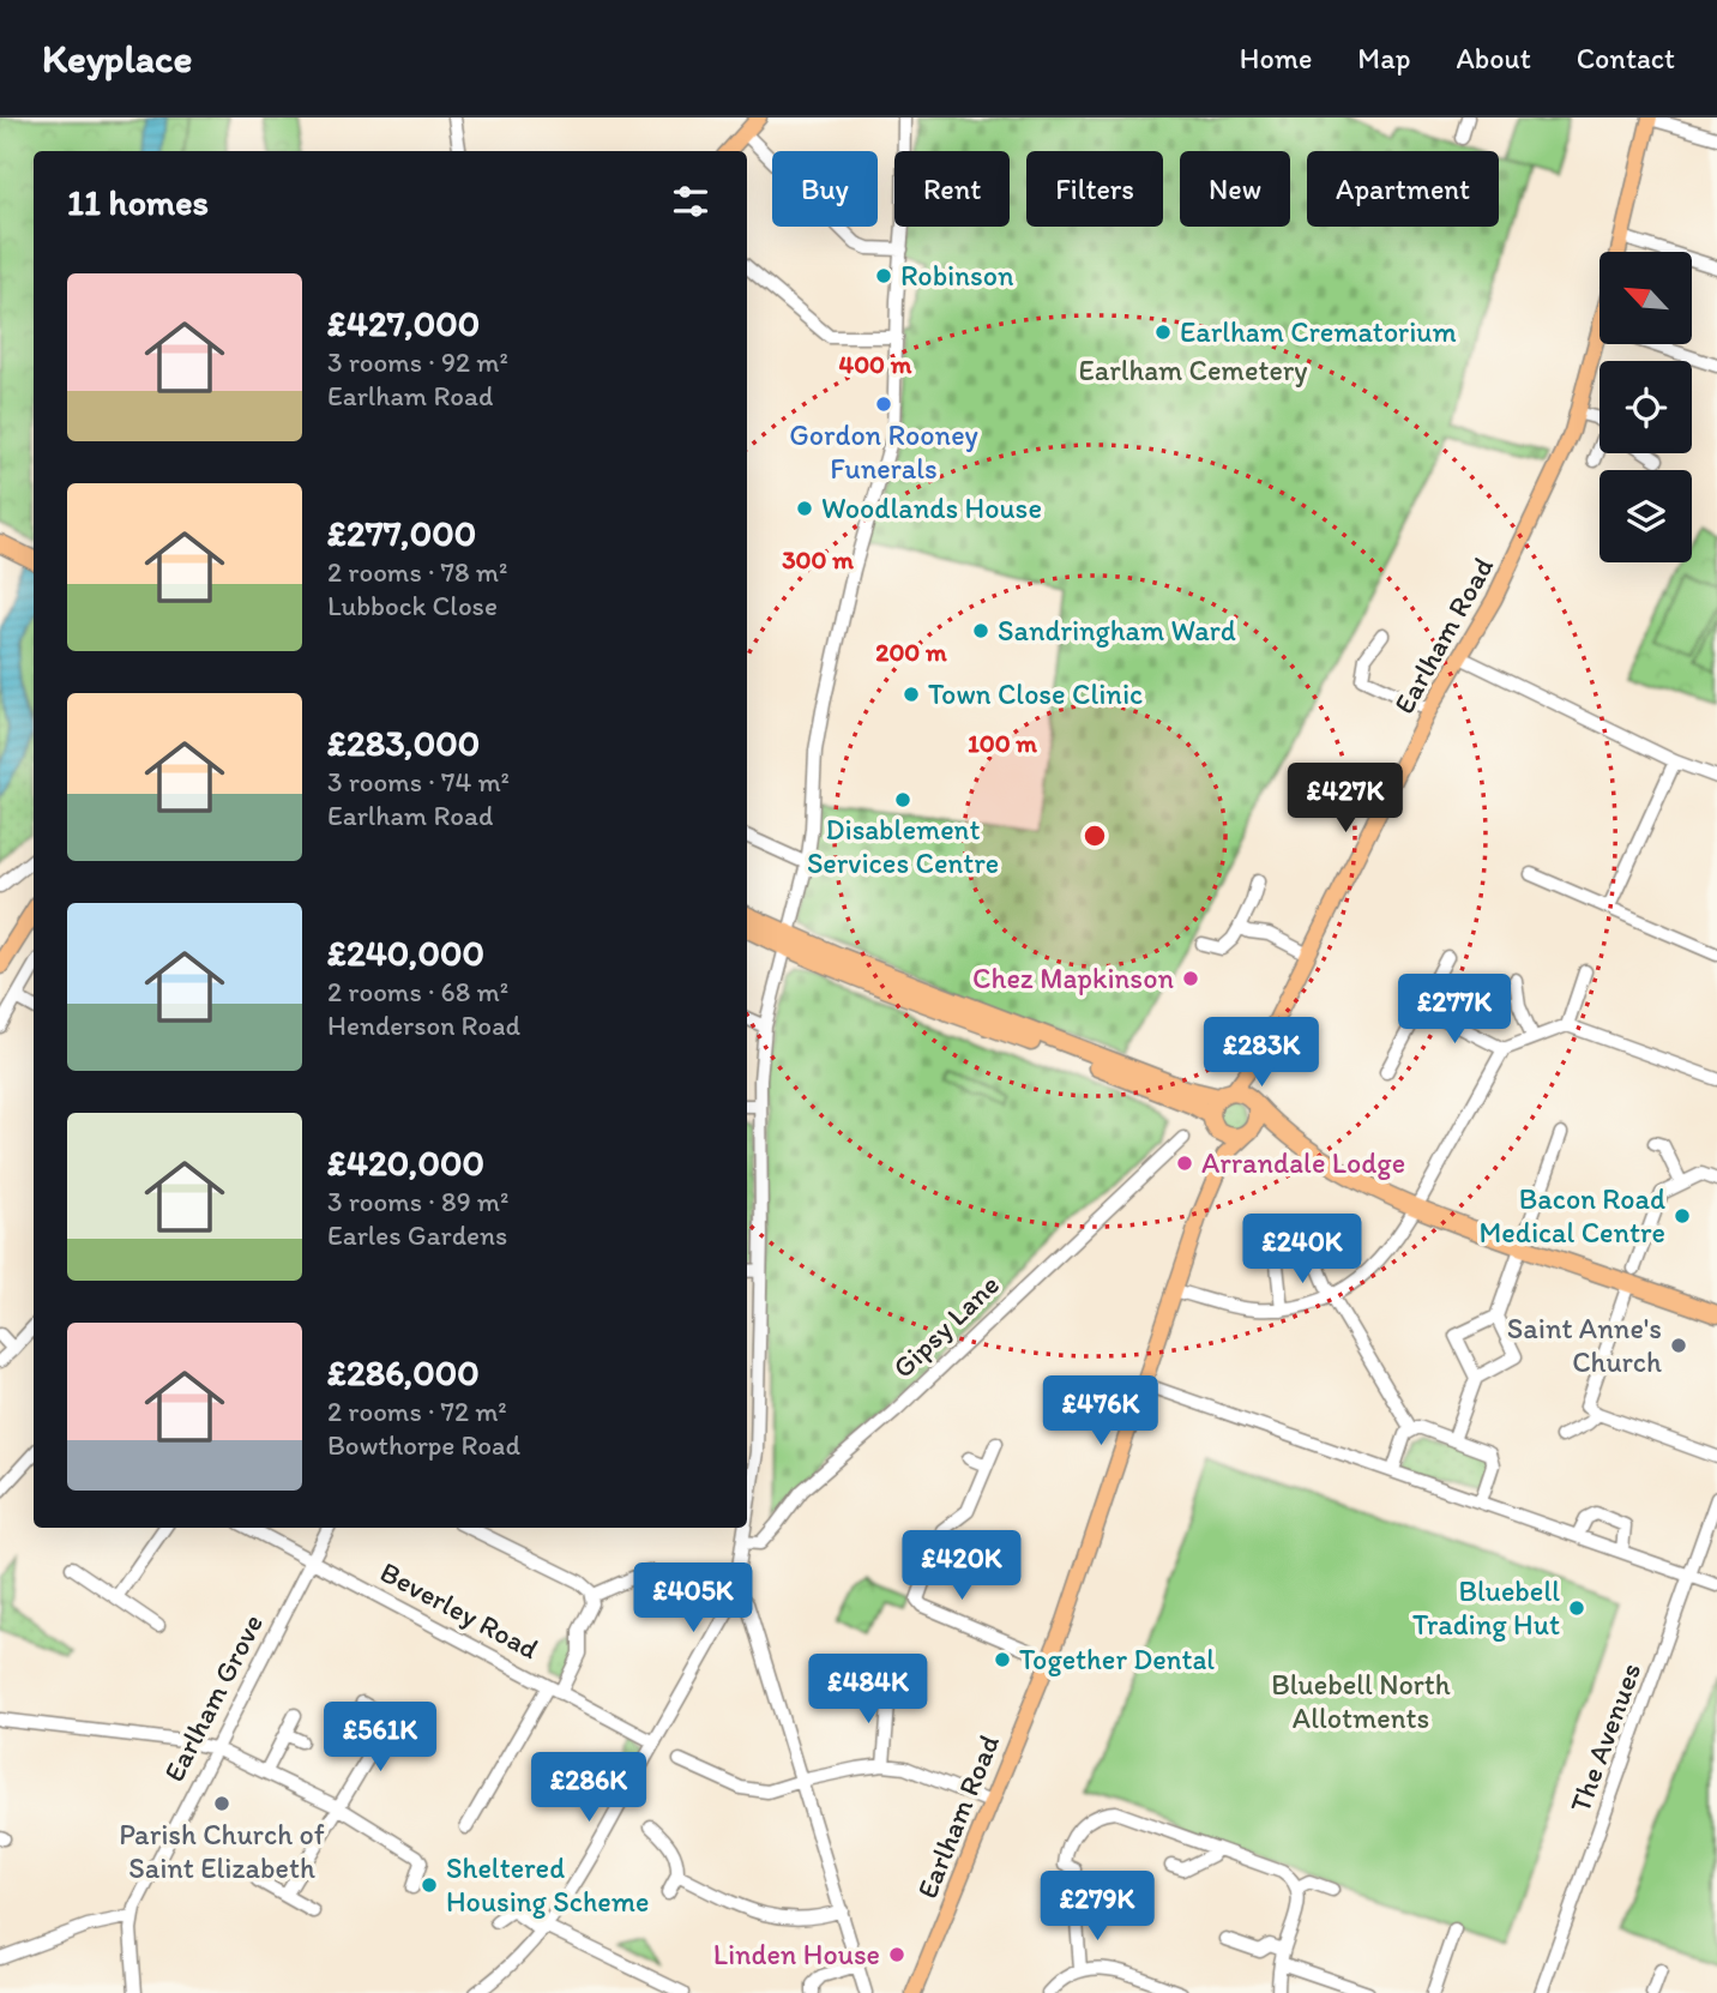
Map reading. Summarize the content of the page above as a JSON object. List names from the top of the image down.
{
  "streets": {
    "main road": ["Earlham Road"],
    "street": [
      "Gipsy Lane",
      "Beverley Road",
      "Earlham Grove",
      "The Avenues"
    ]
  },
  "crossings": [
    ["Beverley Road", "Earlham Grove"]
  ],
  "parks": ["Earlham Cemetery", "Bluebell North Allotments"],
  "places": [
    "Robinson",
    "Earlham Crematorium",
    "Gordon Rooney Funerals",
    "Woodlands House",
    "Sandringham Ward",
    "Town Close Clinic",
    "Disablement Services Centre",
    "Chez Mapkinson",
    "Arrandale Lodge",
    "Bacon Road Medical Centre",
    "Saint Anne's Church",
    "Bluebell Trading Hut",
    "Together Dental",
    "Parish Church of Saint Elizabeth",
    "Sheltered Housing Scheme",
    "Linden House"
  ],
  "north": "top left",
  "page": {
    "header": "Keyplace",
    "nav": [
      "Home",
      "Map",
      "About",
      "Contact"
    ],
    "chip": [
      "Buy",
      "Rent",
      "Filters",
      "New",
      "Apartment"
    ],
    "heading": "11 homes",
    "list": [
      {
        "name": "£427,000",
        "note": "3 rooms · 92 m² · Earlham Road"
      },
      {
        "name": "£277,000",
        "note": "2 rooms · 78 m² · Lubbock Close"
      },
      {
        "name": "£283,000",
        "note": "3 rooms · 74 m² · Earlham Road"
      },
      {
        "name": "£240,000",
        "note": "2 rooms · 68 m² · Henderson Road"
      },
      {
        "name": "£420,000",
        "note": "3 rooms · 89 m² · Earles Gardens"
      },
      {
        "name": "£286,000",
        "note": "2 rooms · 72 m² · Bowthorpe Road"
      }
    ],
    "price": [
      "£427K",
      "£277K",
      "£283K",
      "£240K",
      "£476K",
      "£420K",
      "£405K",
      "£484K",
      "£561K",
      "£286K",
      "£279K"
    ]
  },
  "rings": [
    "400 m",
    "300 m",
    "200 m",
    "100 m"
  ]
}
